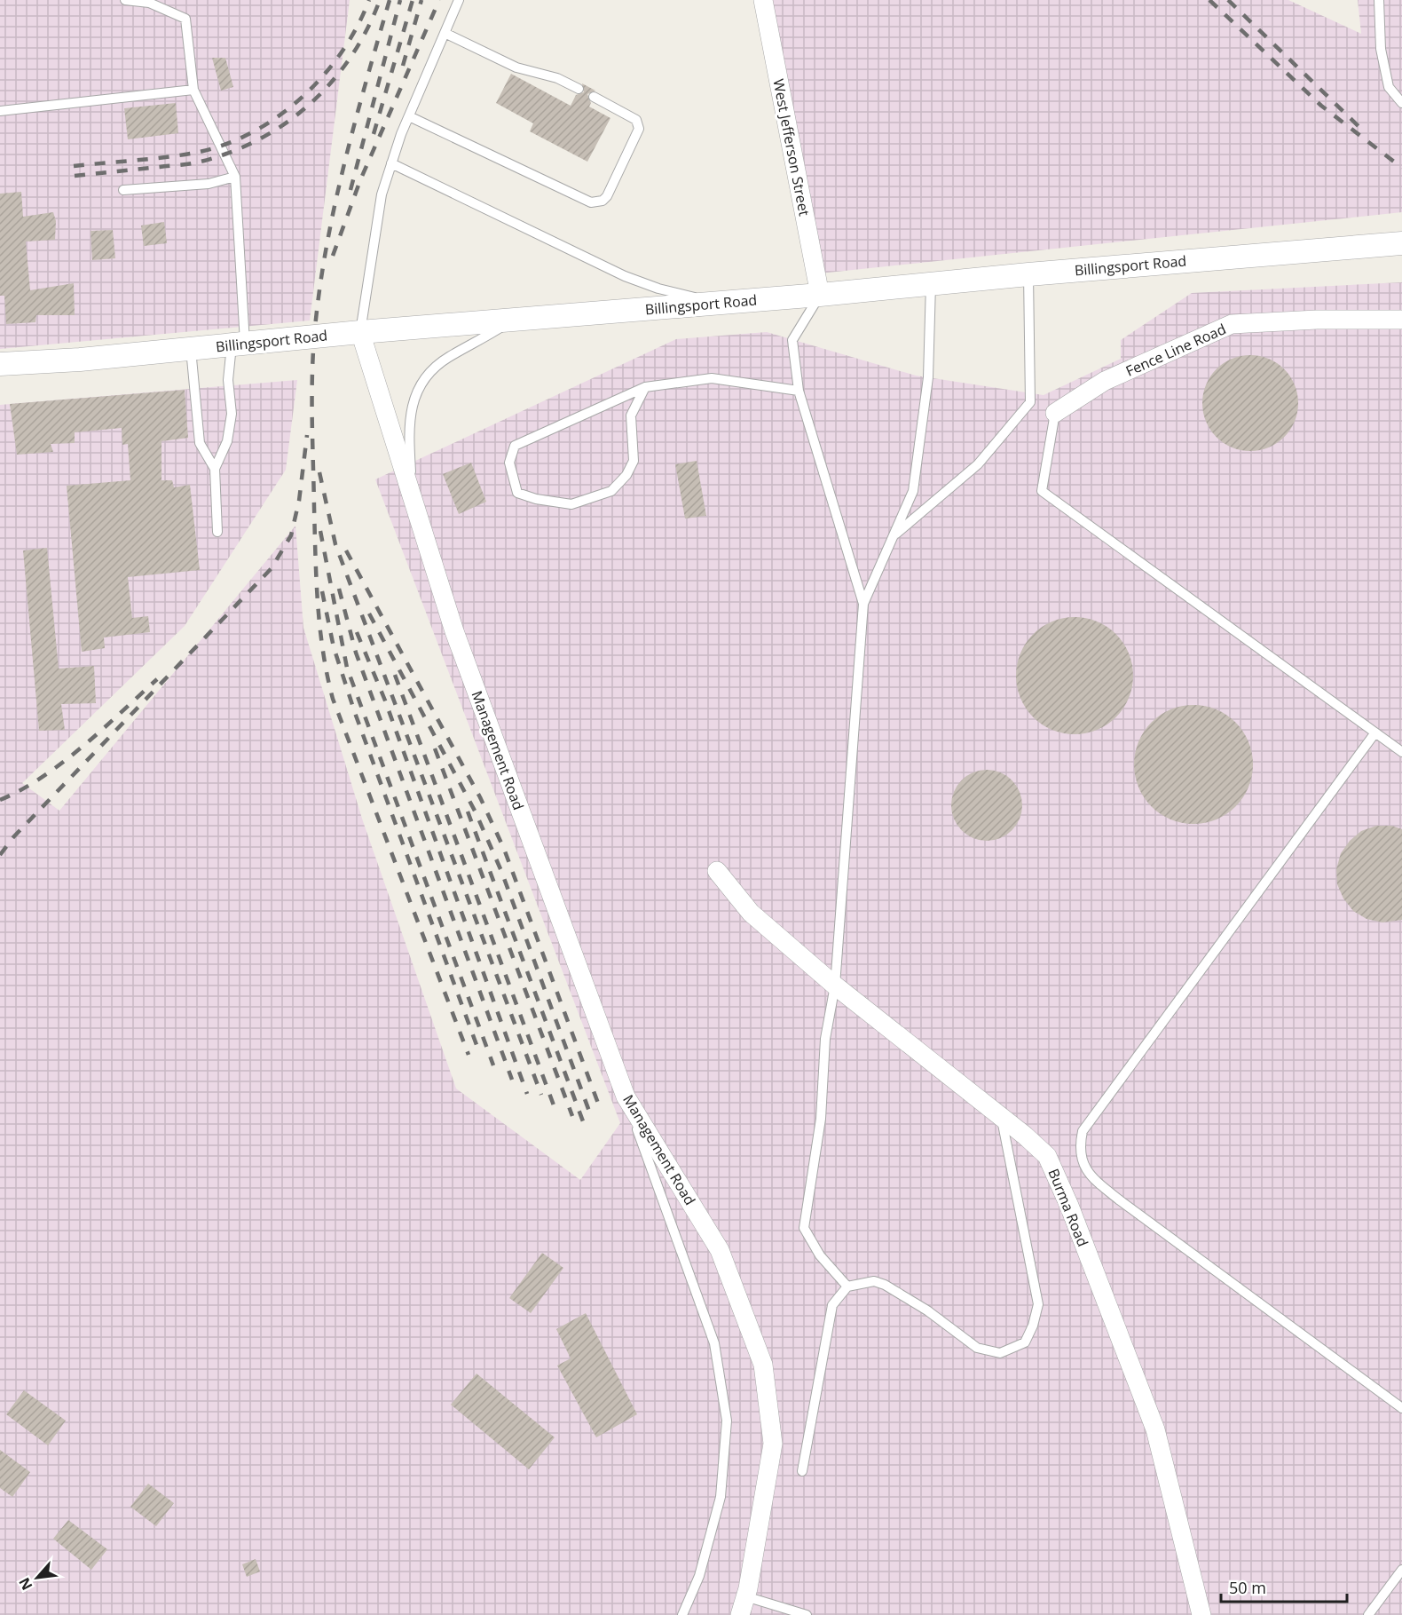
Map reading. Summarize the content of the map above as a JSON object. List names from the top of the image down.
{
  "streets": {
    "street": [
      "West Jefferson Street",
      "Billingsport Road",
      "Fence Line Road",
      "Management Road",
      "Burma Road"
    ]
  },
  "crossings": [
    ["West Jefferson Street", "Billingsport Road"],
    ["Billingsport Road", "Management Road"]
  ],
  "scale_bar": "50 m",
  "north": "bottom left"
}
